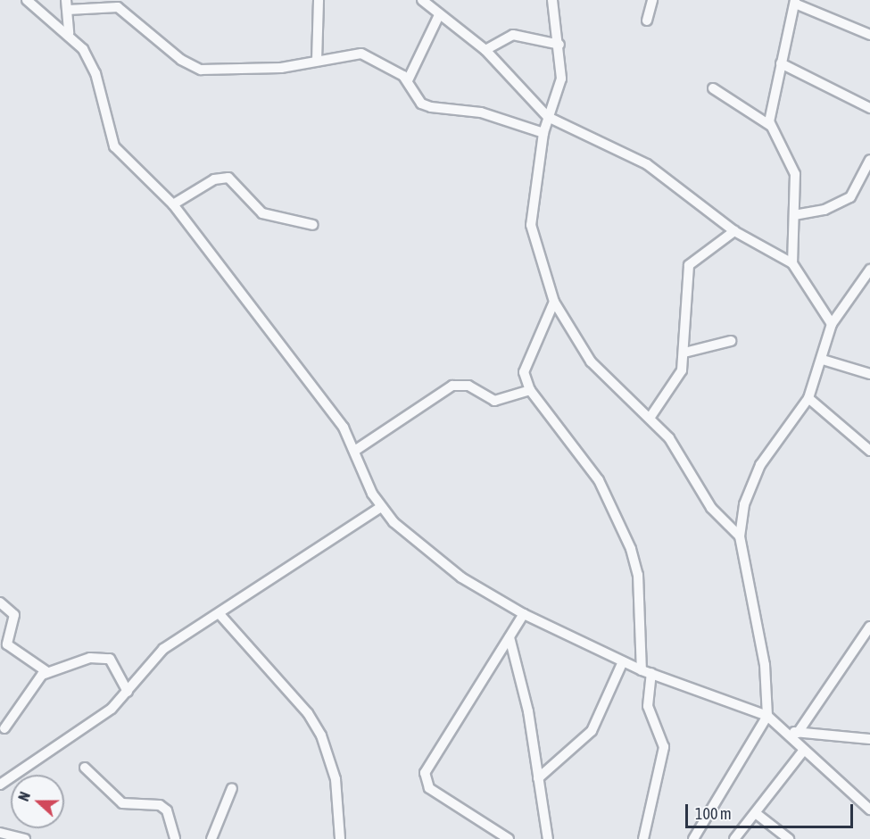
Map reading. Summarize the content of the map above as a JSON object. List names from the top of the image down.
{
  "scale_bar": "100 m",
  "north": "left"
}
